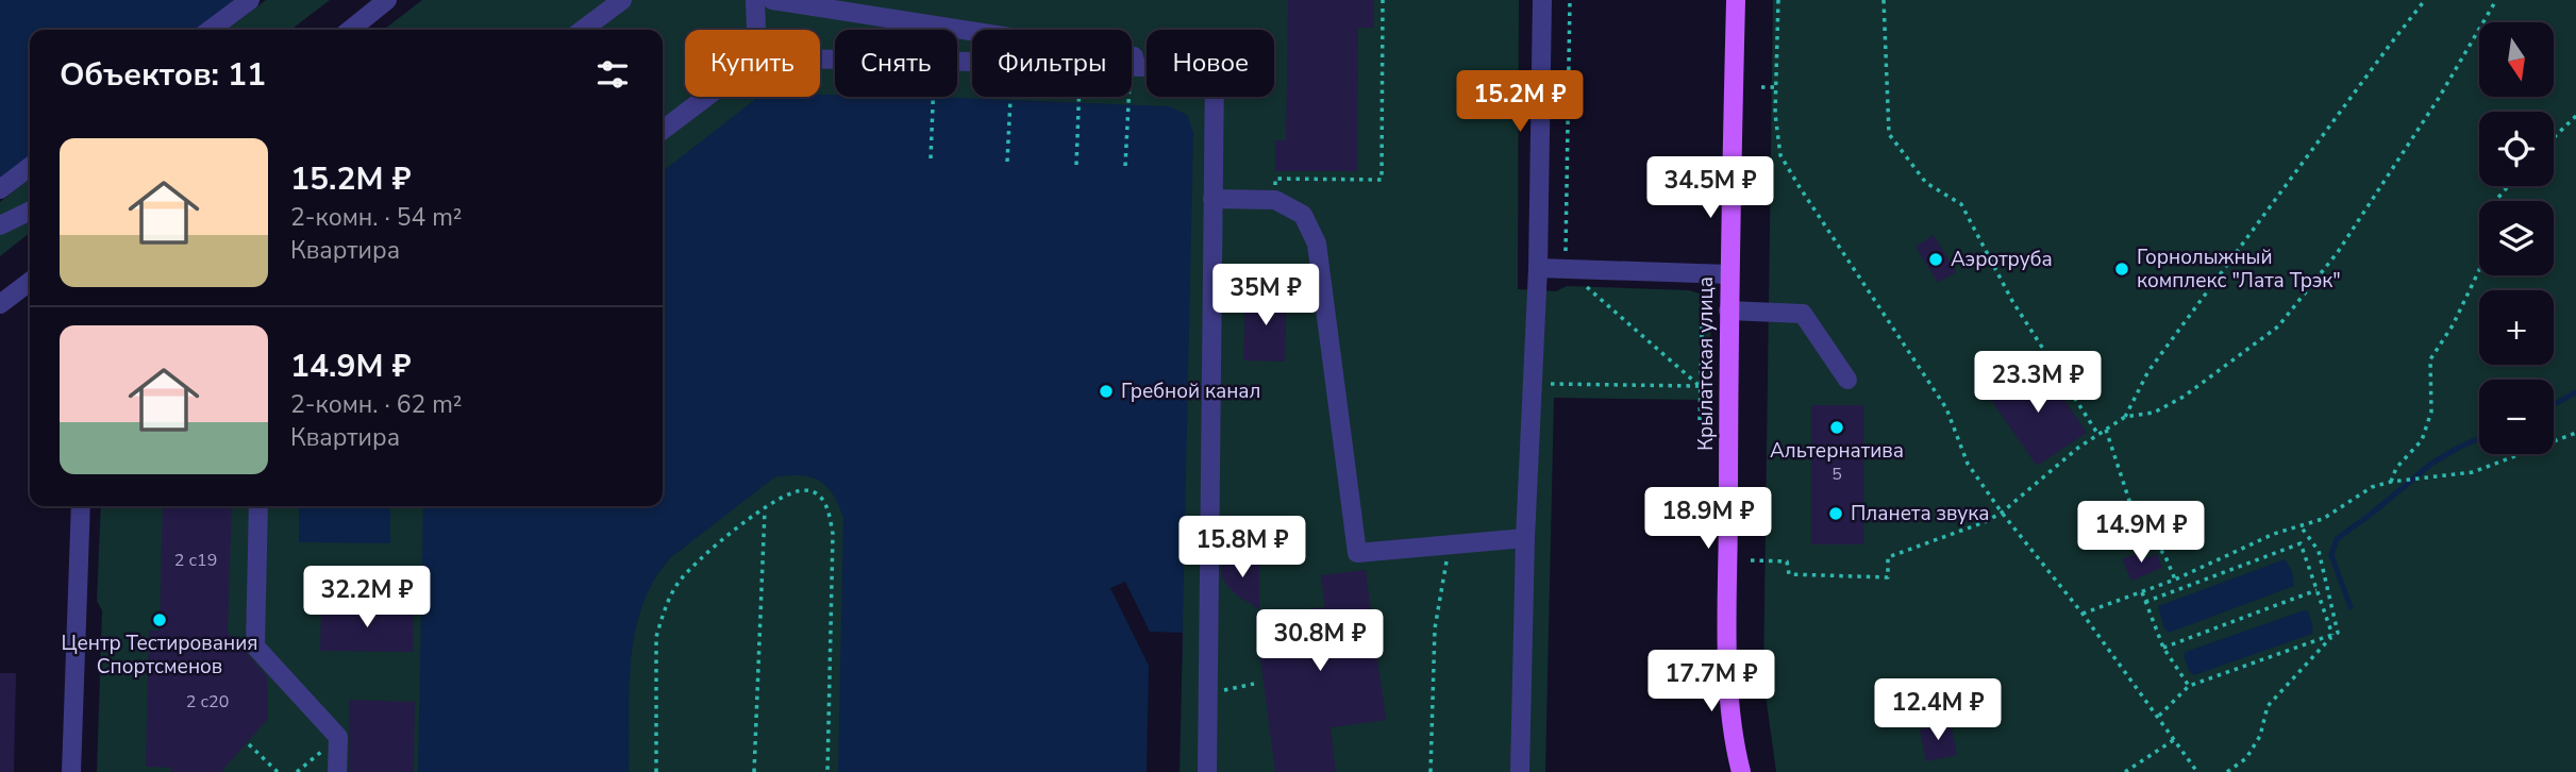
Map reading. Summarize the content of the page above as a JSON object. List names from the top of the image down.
{
  "streets": {
    "main road": ["Крылатская улица"]
  },
  "places": [
    "Аэротруба",
    "Горнолыжный комплекс \"Лата Трэк\"",
    "Гребной канал",
    "Альтернатива",
    "Планета звука",
    "Центр Тестирования Спортсменов"
  ],
  "house_numbers": ["5", "2 с19", "2 с20"],
  "north": "bottom",
  "page": {
    "map_buttons": ["+", "−"],
    "chip": [
      "Купить",
      "Снять",
      "Фильтры",
      "Новое"
    ],
    "heading": "Объектов: 11",
    "price": [
      "15.2M ₽",
      "34.5M ₽",
      "35M ₽",
      "23.3M ₽",
      "18.9M ₽",
      "14.9M ₽",
      "15.8M ₽",
      "32.2M ₽",
      "30.8M ₽",
      "17.7M ₽",
      "12.4M ₽"
    ],
    "list": [
      {
        "name": "15.2M ₽",
        "note": "2-комн. · 54 m² · Квартира"
      },
      {
        "name": "14.9M ₽",
        "note": "2-комн. · 62 m² · Квартира"
      }
    ]
  }
}
